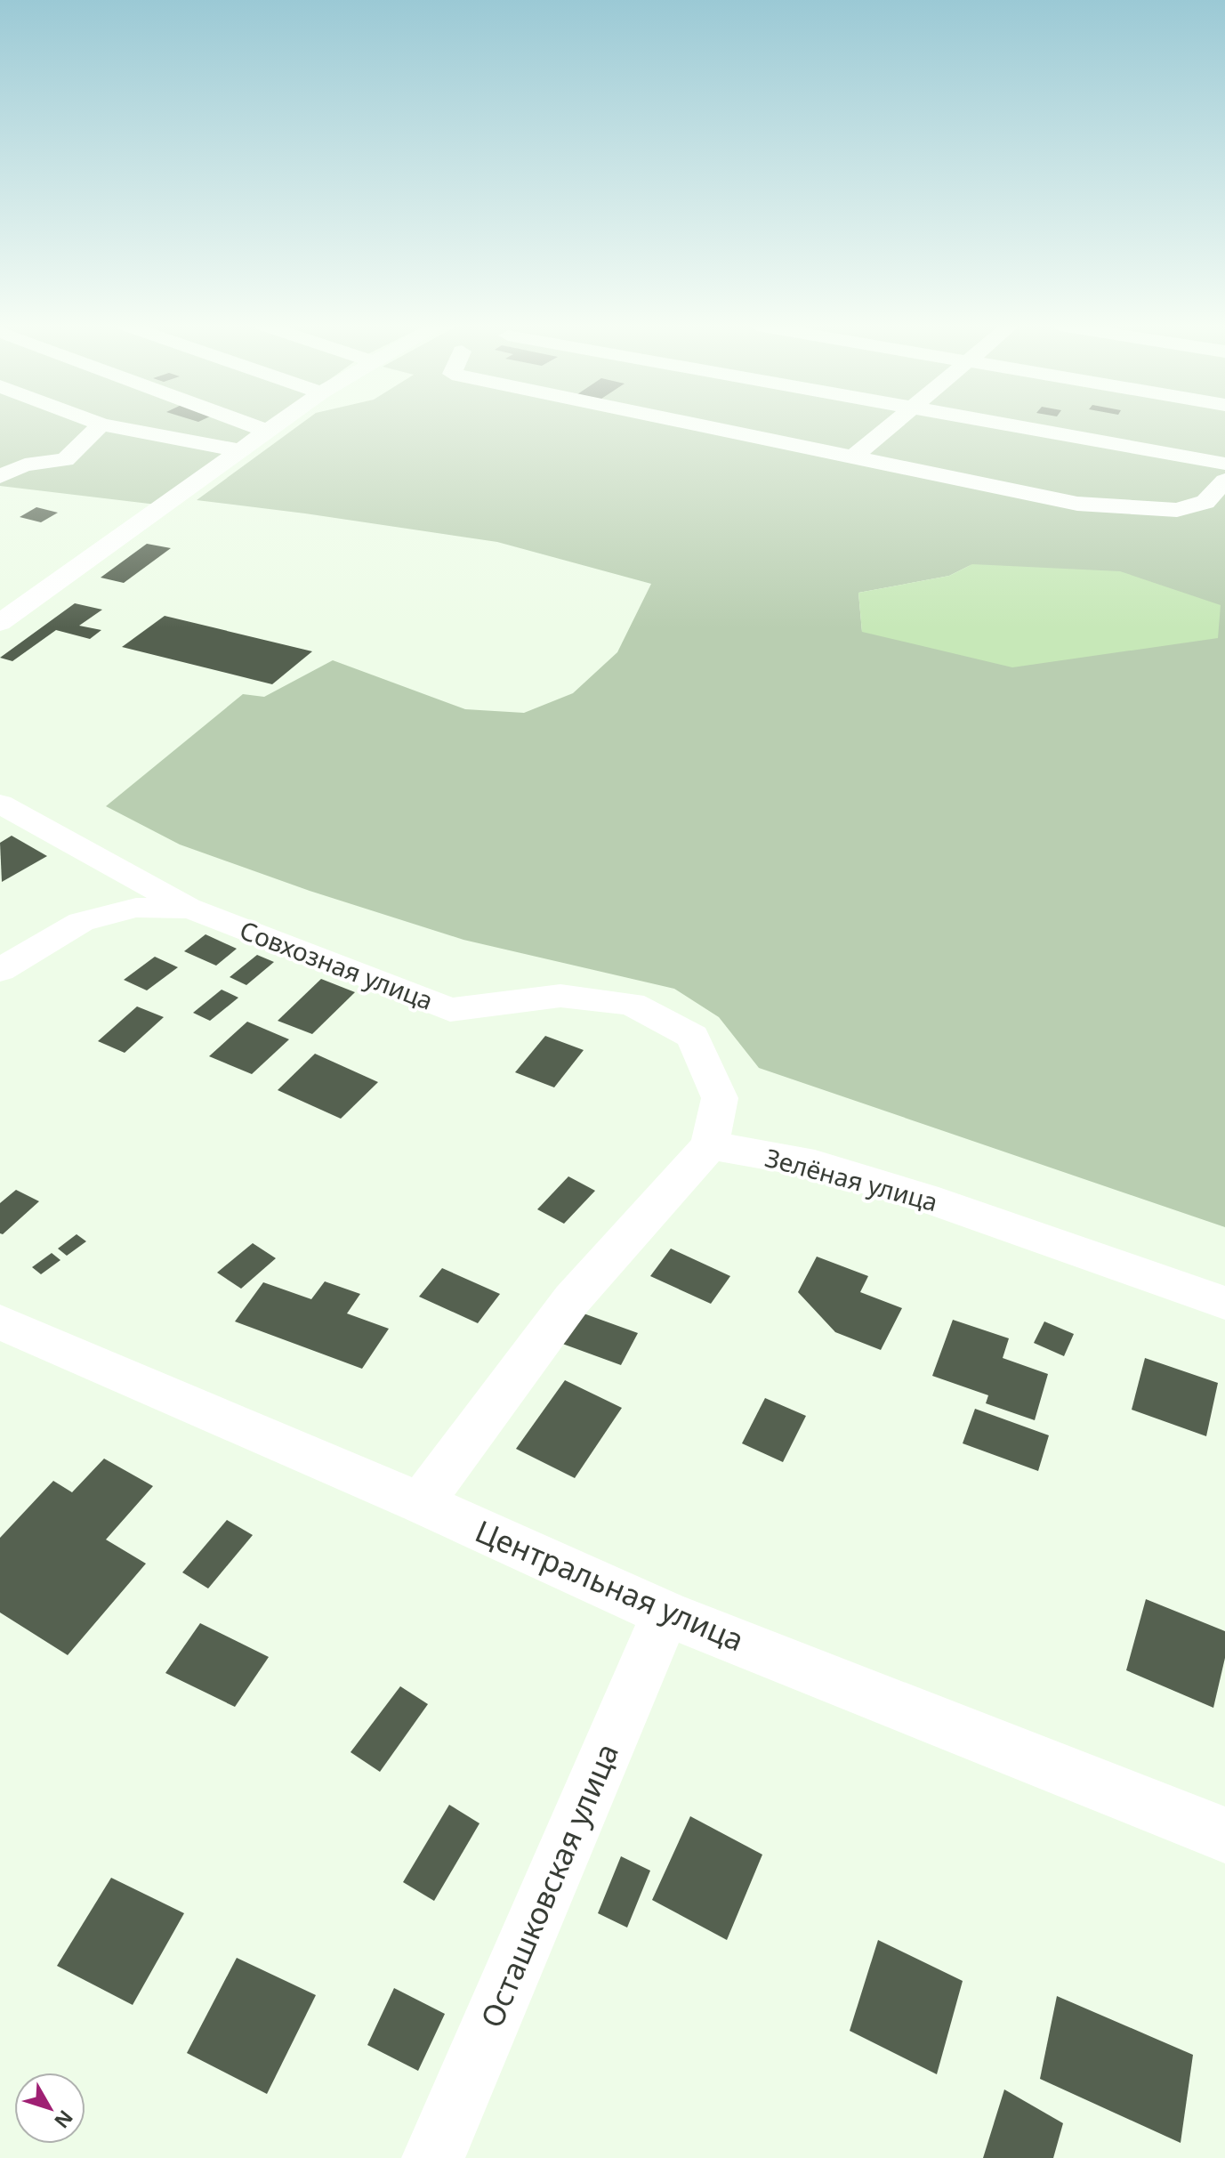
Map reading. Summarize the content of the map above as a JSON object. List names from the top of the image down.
{
  "streets": {
    "street": [
      "Совхозная улица",
      "Зелёная улица",
      "Центральная улица",
      "Осташковская улица"
    ]
  },
  "crossings": [
    ["Совхозная улица", "Зелёная улица"],
    ["Центральная улица", "Осташковская улица"]
  ],
  "north": "bottom right"
}
